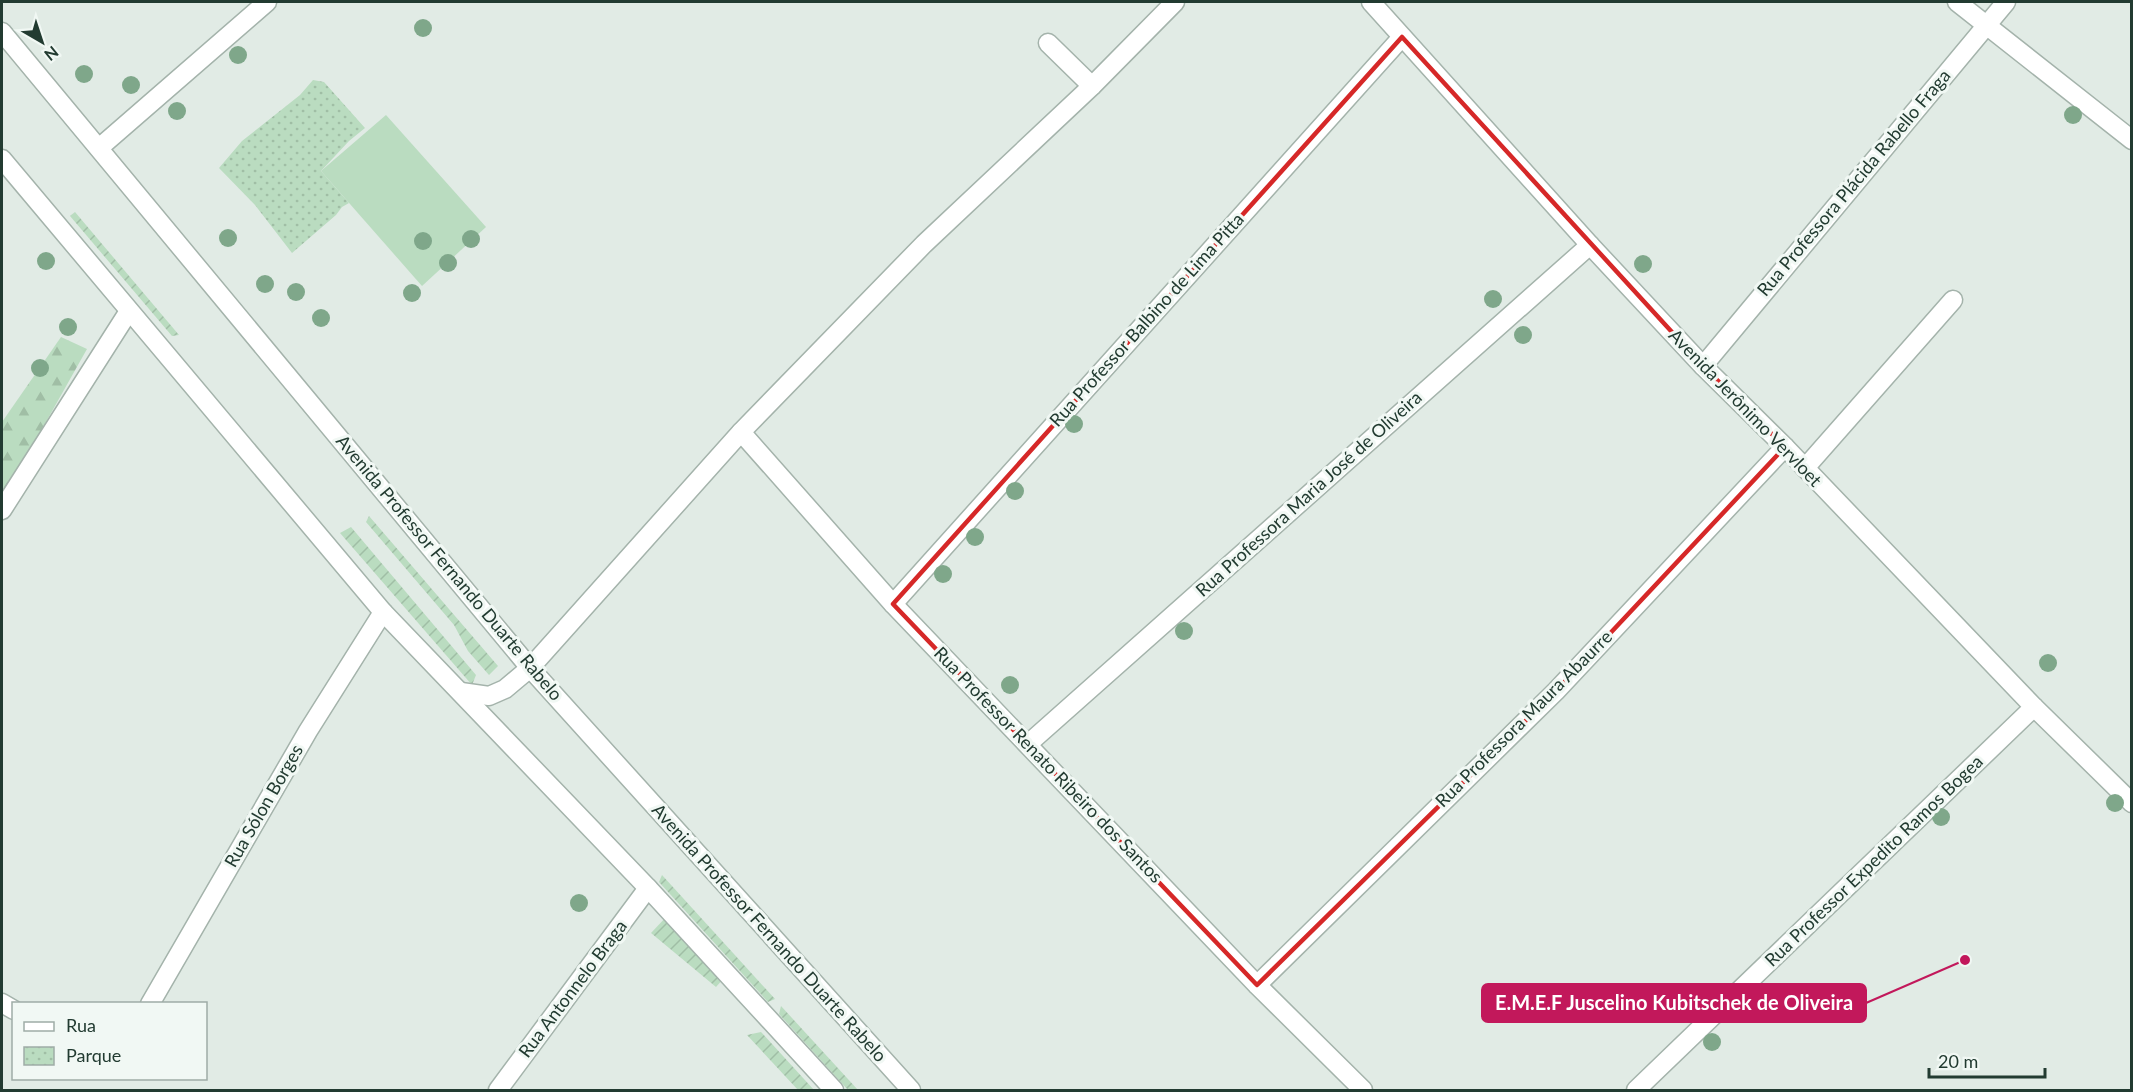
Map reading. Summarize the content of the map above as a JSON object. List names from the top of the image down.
{
  "streets": {
    "street": [
      "Rua Professora Plácida Rabello Fraga",
      "Rua Professor Balbino de Lima Pitta",
      "Avenida Jerônimo Vervloet",
      "Rua Professora Maria José de Oliveira",
      "Avenida Professor Fernando Duarte Rabelo",
      "Rua Professora Maura Abaurre",
      "Rua Professor Renato Ribeiro dos Santos",
      "Rua Sólon Borges",
      "Rua Professor Expedito Ramos Bogea",
      "Rua Antonnelo Braga"
    ]
  },
  "crossings": [
    ["Rua Professora Plácida Rabello Fraga", "Avenida Jerônimo Vervloet"],
    ["Rua Professor Balbino de Lima Pitta", "Avenida Jerônimo Vervloet"],
    ["Rua Professor Balbino de Lima Pitta", "Rua Professor Renato Ribeiro dos Santos"],
    ["Avenida Jerônimo Vervloet", "Rua Professora Maria José de Oliveira"],
    ["Avenida Jerônimo Vervloet", "Rua Professora Maura Abaurre"],
    ["Avenida Jerônimo Vervloet", "Rua Professor Expedito Ramos Bogea"],
    ["Rua Professora Maria José de Oliveira", "Rua Professor Renato Ribeiro dos Santos"],
    ["Rua Professora Maura Abaurre", "Rua Professor Renato Ribeiro dos Santos"]
  ],
  "places": ["E.M.E.F Juscelino Kubitschek de Oliveira"],
  "legend": ["Rua", "Parque"],
  "scale_bar": "20 m",
  "north": "bottom right"
}
